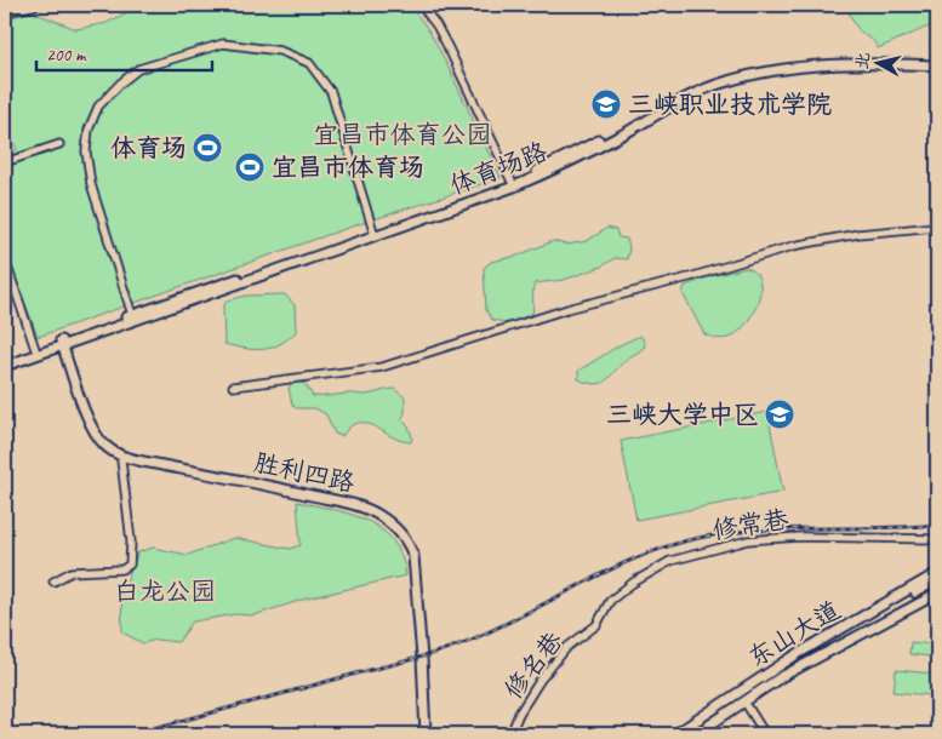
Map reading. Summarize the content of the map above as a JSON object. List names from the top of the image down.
{
  "streets": {
    "main road": ["体育场路", "胜利四路", "东山大道"],
    "street": ["修常巷", "修名巷"]
  },
  "crossings": [
    ["体育场路", "胜利四路"],
    ["修常巷", "修名巷"]
  ],
  "parks": ["宜昌市体育公园", "白龙公园"],
  "places": {
    "school or university": ["三峡职业技术学院", "三峡大学中区"],
    "sports": ["体育场", "宜昌市体育场"]
  },
  "scale_bar": "200 m",
  "north": "left"
}
